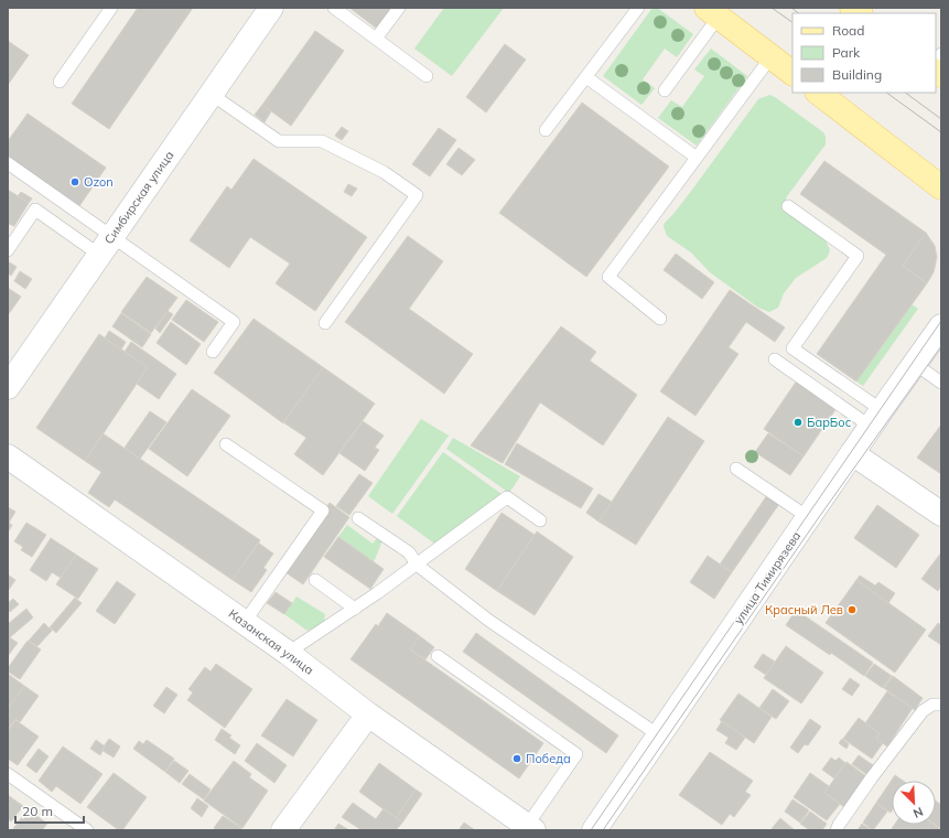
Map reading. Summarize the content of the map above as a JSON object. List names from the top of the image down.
{
  "streets": {
    "street": ["Симбирская улица", "улица Тимирязева", "Казанская улица"]
  },
  "places": [
    "Ozon",
    "БарБос",
    "Красный Лев",
    "Победа"
  ],
  "legend": ["Road", "Park", "Building"],
  "scale_bar": "20 m",
  "north": "bottom right"
}
